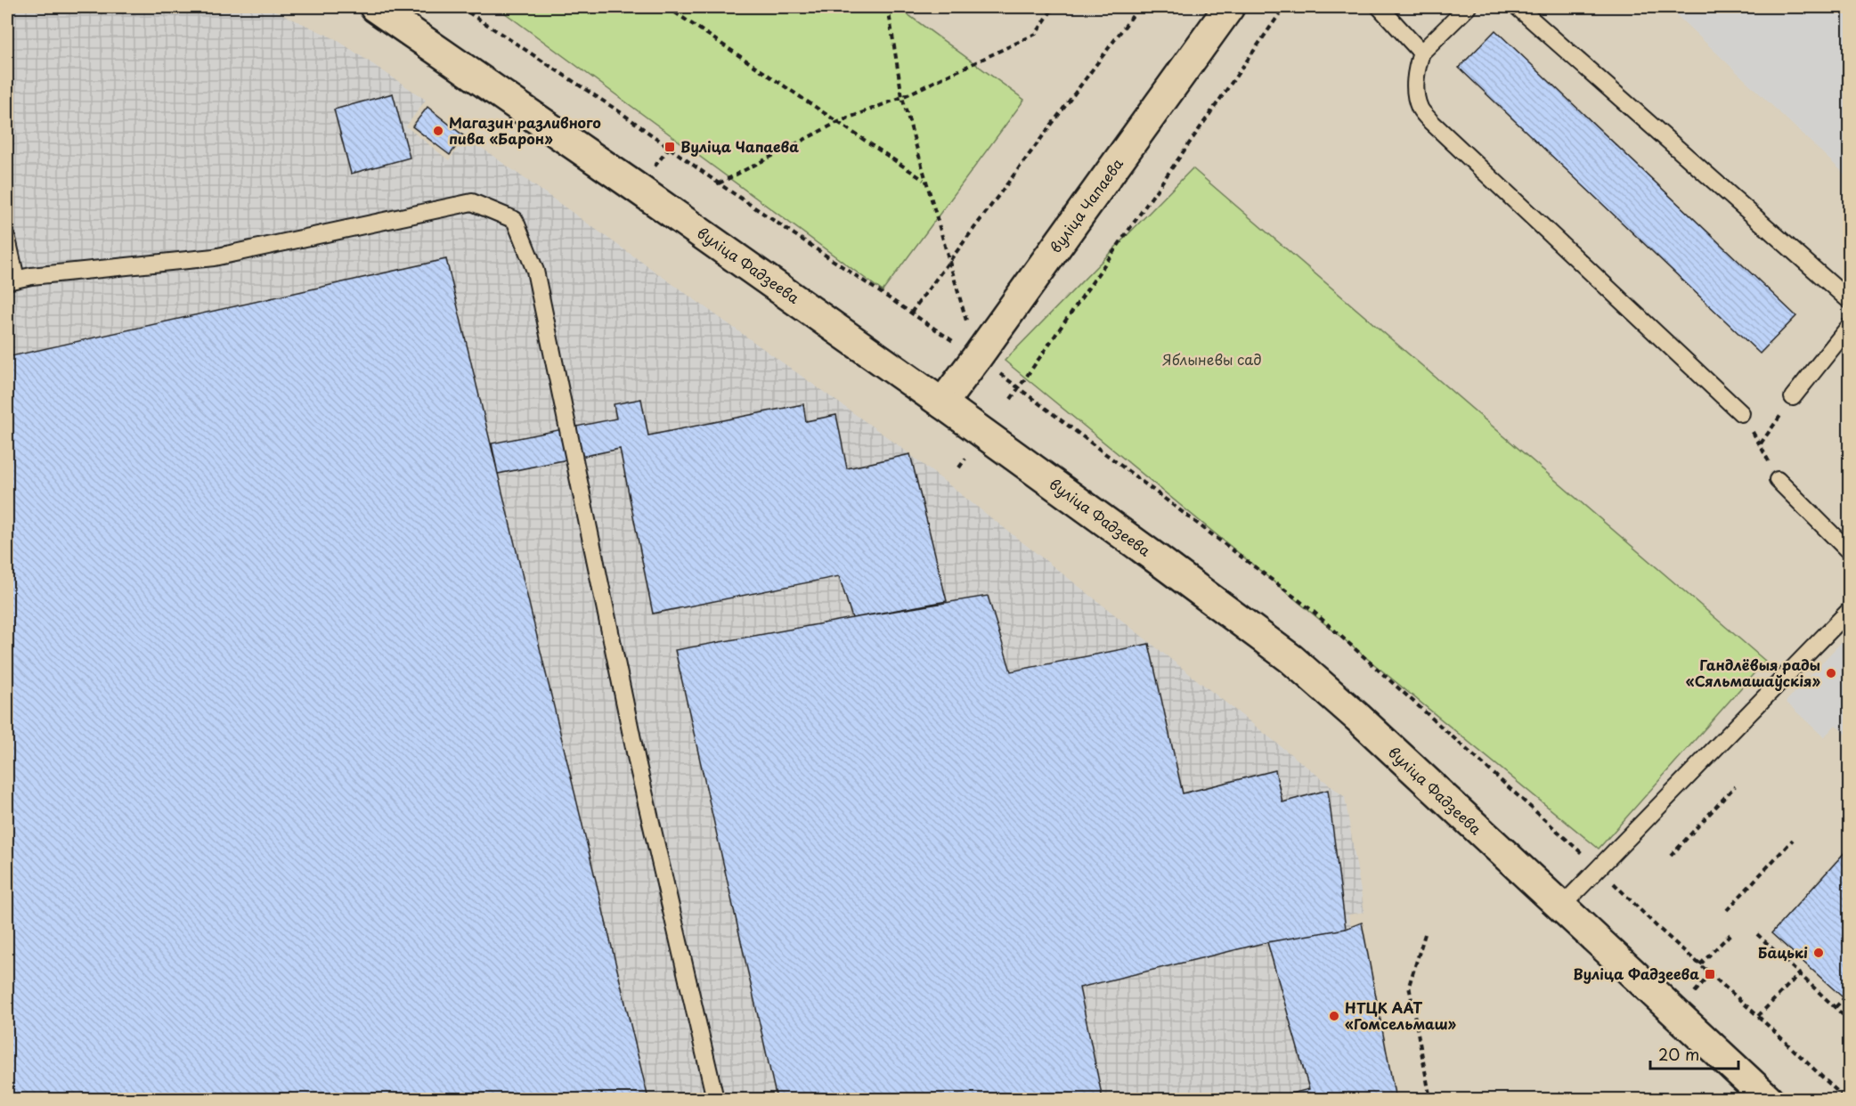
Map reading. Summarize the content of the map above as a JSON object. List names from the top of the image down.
{
  "streets": {
    "street": ["вуліца Чапаева", "вуліца Фадзеева"]
  },
  "crossings": [
    ["вуліца Чапаева", "вуліца Фадзеева"]
  ],
  "parks": ["Яблыневы сад"],
  "places": {
    "other": [
      "Магазин разливного пива «Барон»",
      "Гандлёвыя рады «Сяльмашаўскія»",
      "Бацькі",
      "НТЦК ААТ «Гомсельмаш»"
    ],
    "transit": ["Вуліца Чапаева", "Вуліца Фадзеева"]
  },
  "scale_bar": "20 m"
}
